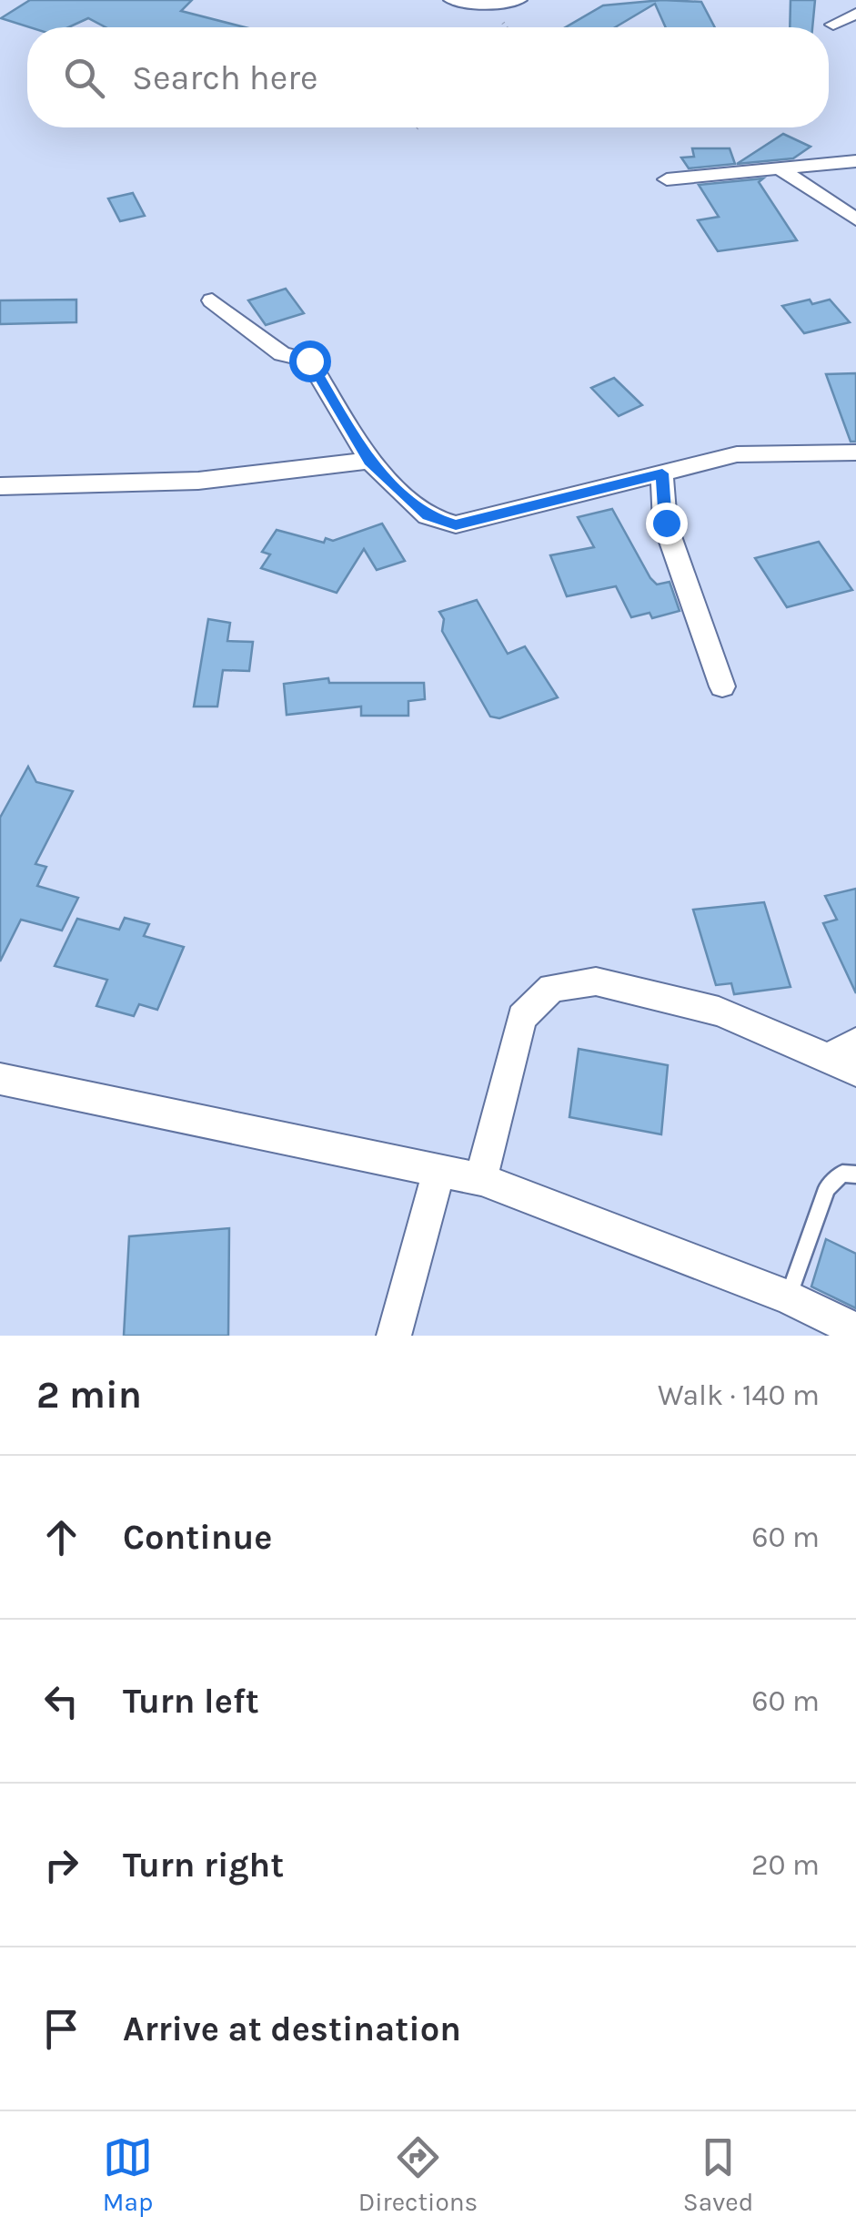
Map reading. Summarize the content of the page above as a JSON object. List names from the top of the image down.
{
  "page": {
    "search": "Search here",
    "heading": ["2 min", "Walk · 140 m"],
    "list": [
      ["Continue", "60 m"],
      ["Turn left", "60 m"],
      ["Turn right", "20 m"],
      "Arrive at destination"
    ],
    "nav": ["Map", "Directions", "Saved"]
  }
}
